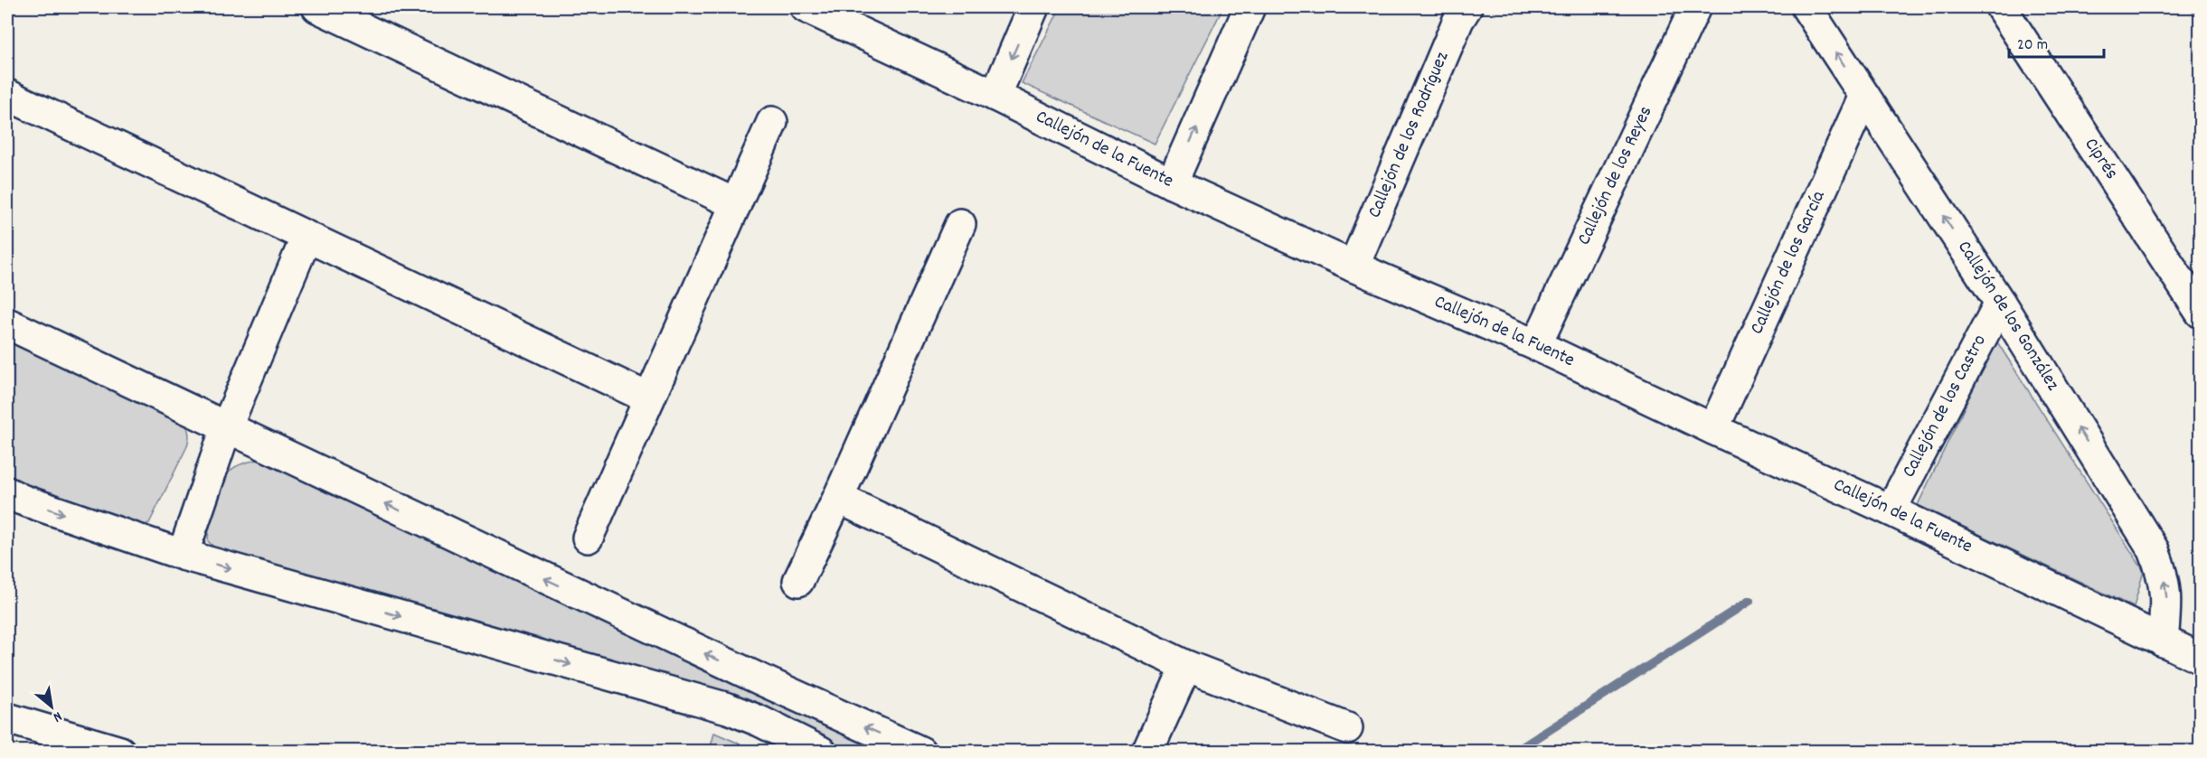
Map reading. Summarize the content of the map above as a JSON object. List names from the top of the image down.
{
  "streets": {
    "street": [
      "Callejón de los Rodríguez",
      "Callejón de la Fuente",
      "Ciprés",
      "Callejón de los Reyes",
      "Callejón de los García",
      "Callejón de los González",
      "Callejón de los Castro"
    ]
  },
  "crossings": [
    ["Callejón de los Rodríguez", "Callejón de la Fuente"],
    ["Callejón de la Fuente", "Callejón de los Reyes"],
    ["Callejón de la Fuente", "Callejón de los García"],
    ["Callejón de la Fuente", "Callejón de los González"],
    ["Callejón de la Fuente", "Callejón de los Castro"],
    ["Callejón de los García", "Callejón de los González"],
    ["Callejón de los González", "Callejón de los Castro"]
  ],
  "one_way": ["Callejón de los González"],
  "scale_bar": "20 m",
  "north": "bottom right"
}
